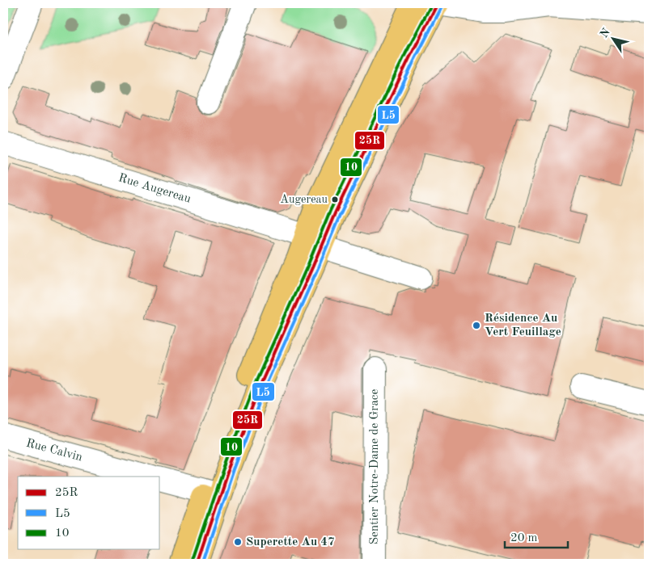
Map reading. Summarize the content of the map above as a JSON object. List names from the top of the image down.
{
  "streets": {
    "street": ["Rue Augereau", "Rue Calvin", "Sentier Notre-Dame de Grace"]
  },
  "places": ["Augereau", "Résidence Au Vert Feuillage", "Superette Au 47"],
  "lines": ["transit line 25R", "transit line 10", "transit line L5"],
  "legend": ["25R", "L5", "10"],
  "scale_bar": "20 m",
  "north": "top left"
}
